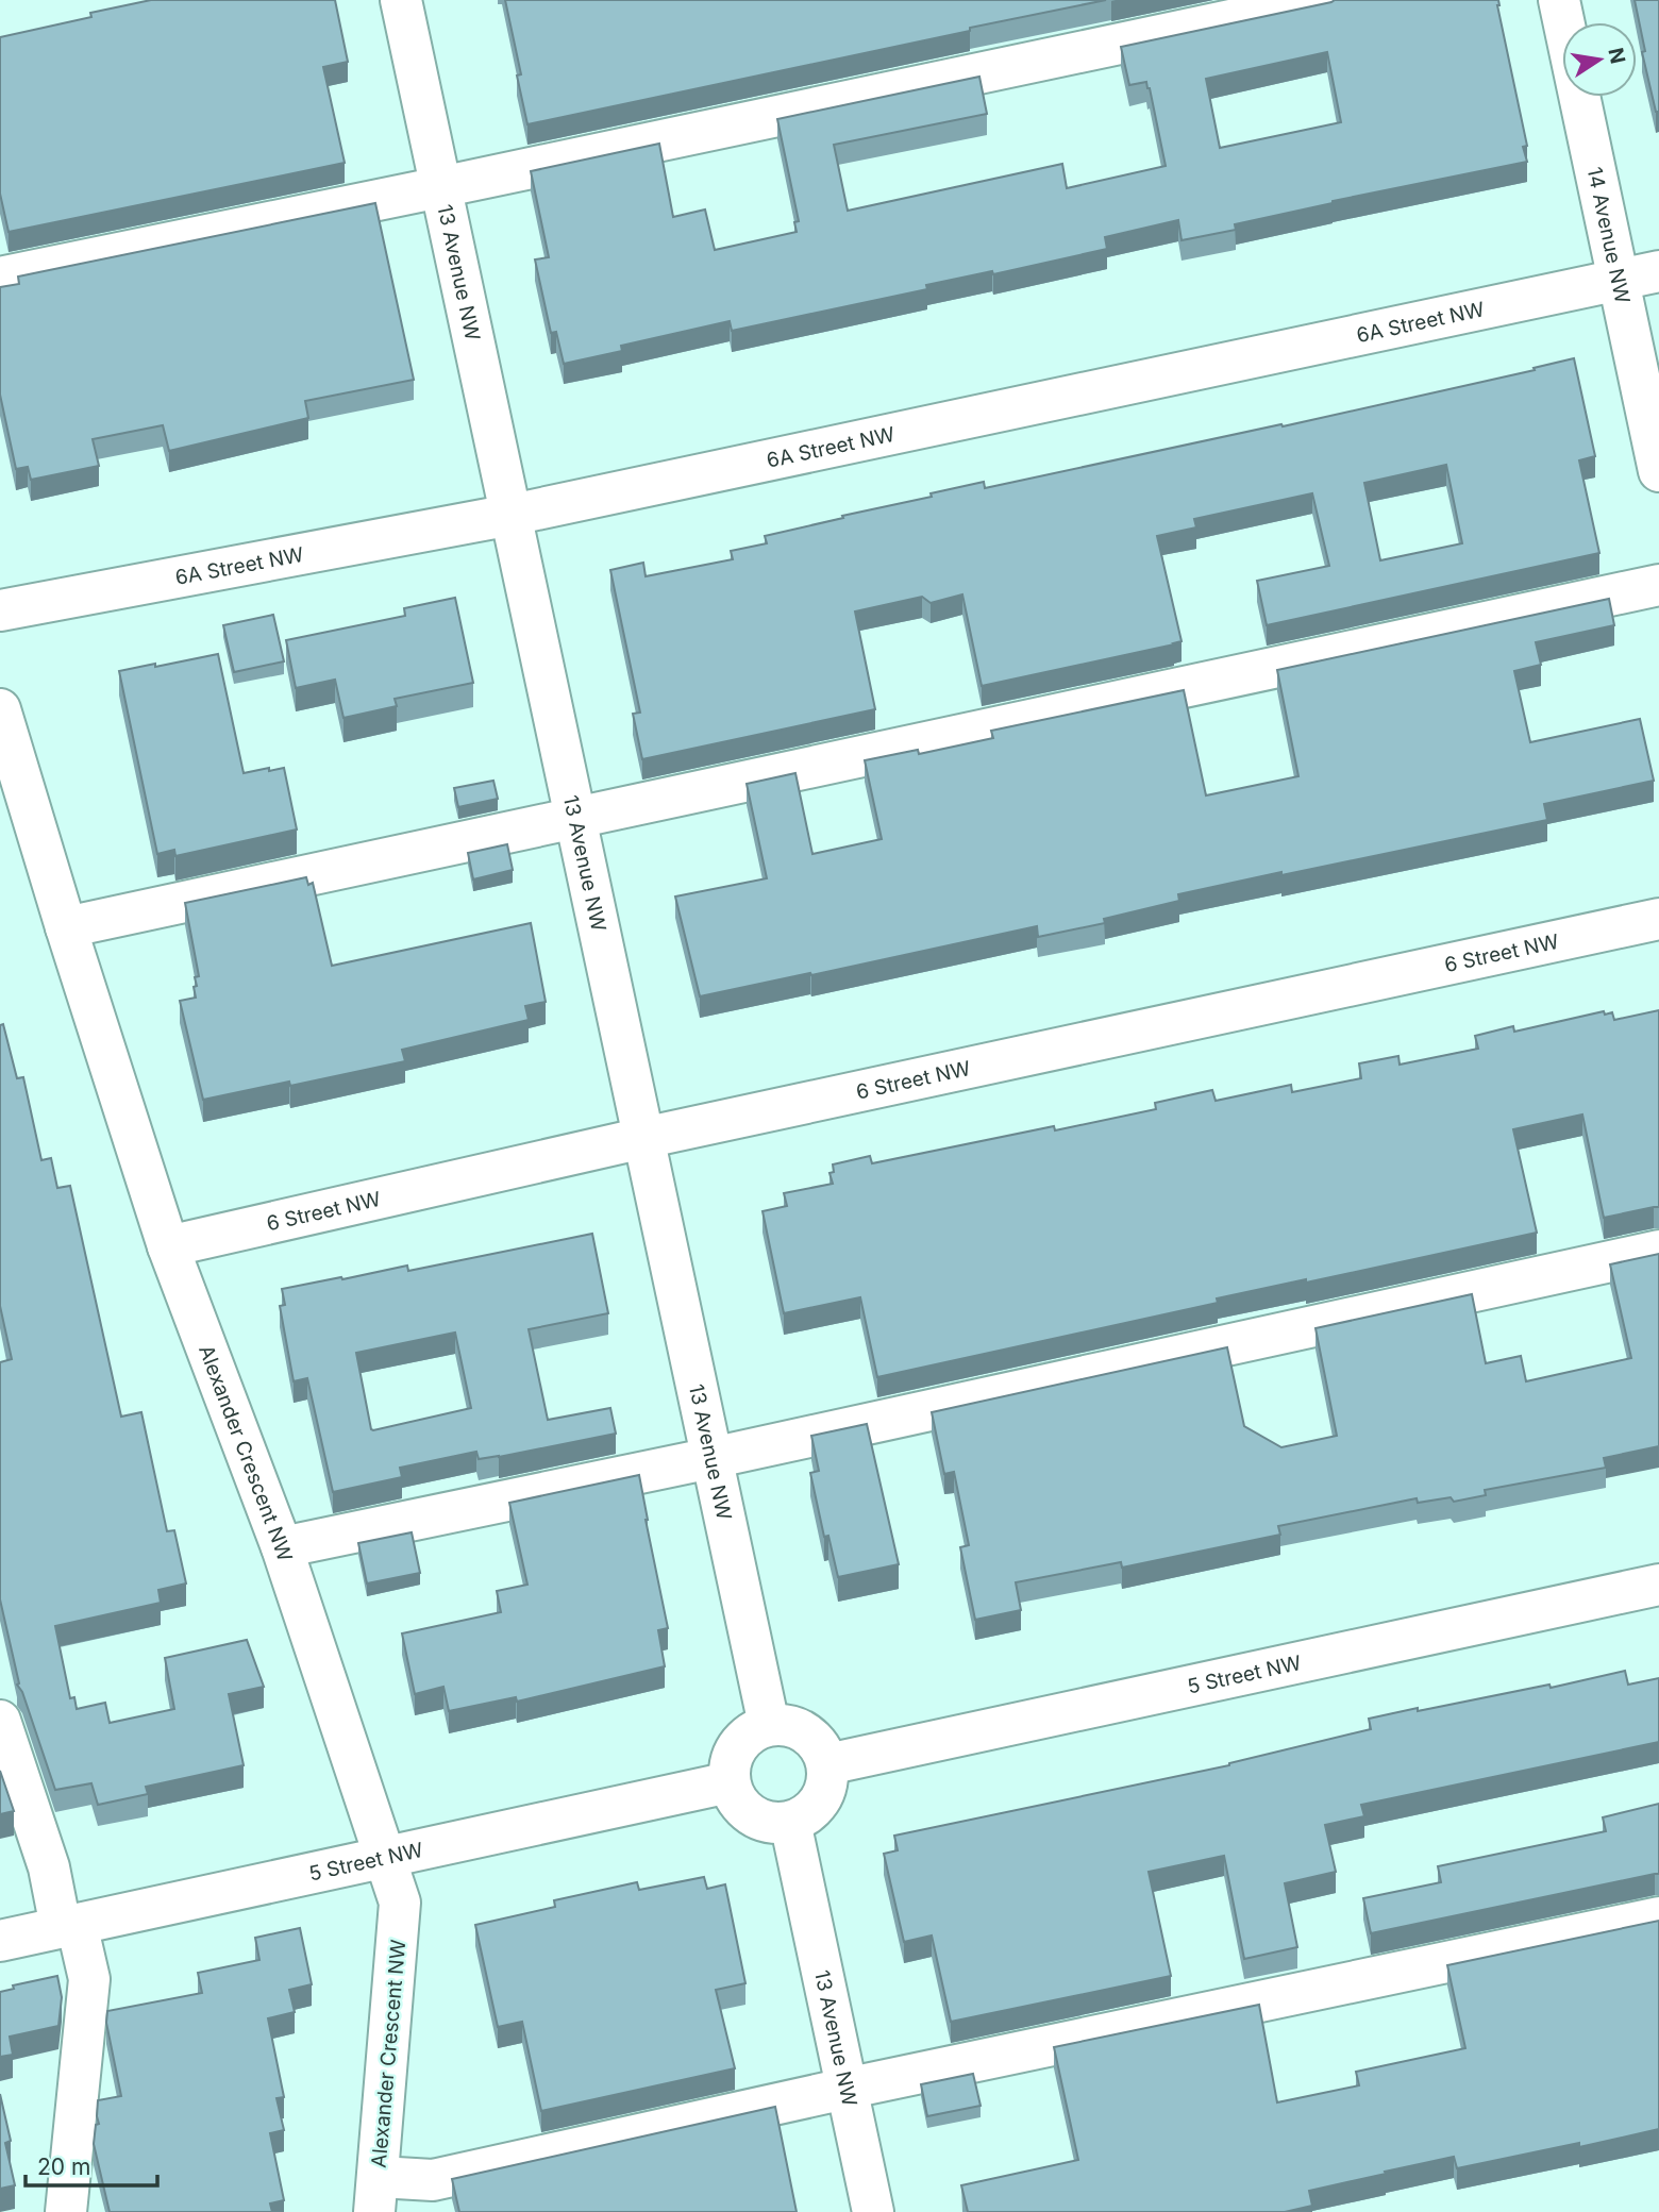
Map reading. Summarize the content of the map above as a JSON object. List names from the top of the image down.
{
  "streets": {
    "street": [
      "14 Avenue NW",
      "13 Avenue NW",
      "6A Street NW",
      "6 Street NW",
      "Alexander Crescent NW",
      "5 Street NW"
    ]
  },
  "crossings": [
    ["14 Avenue NW", "6A Street NW"],
    ["13 Avenue NW", "6A Street NW"],
    ["13 Avenue NW", "6 Street NW"],
    ["13 Avenue NW", "5 Street NW"],
    ["6 Street NW", "Alexander Crescent NW"],
    ["Alexander Crescent NW", "5 Street NW"]
  ],
  "scale_bar": "20 m",
  "north": "right"
}
